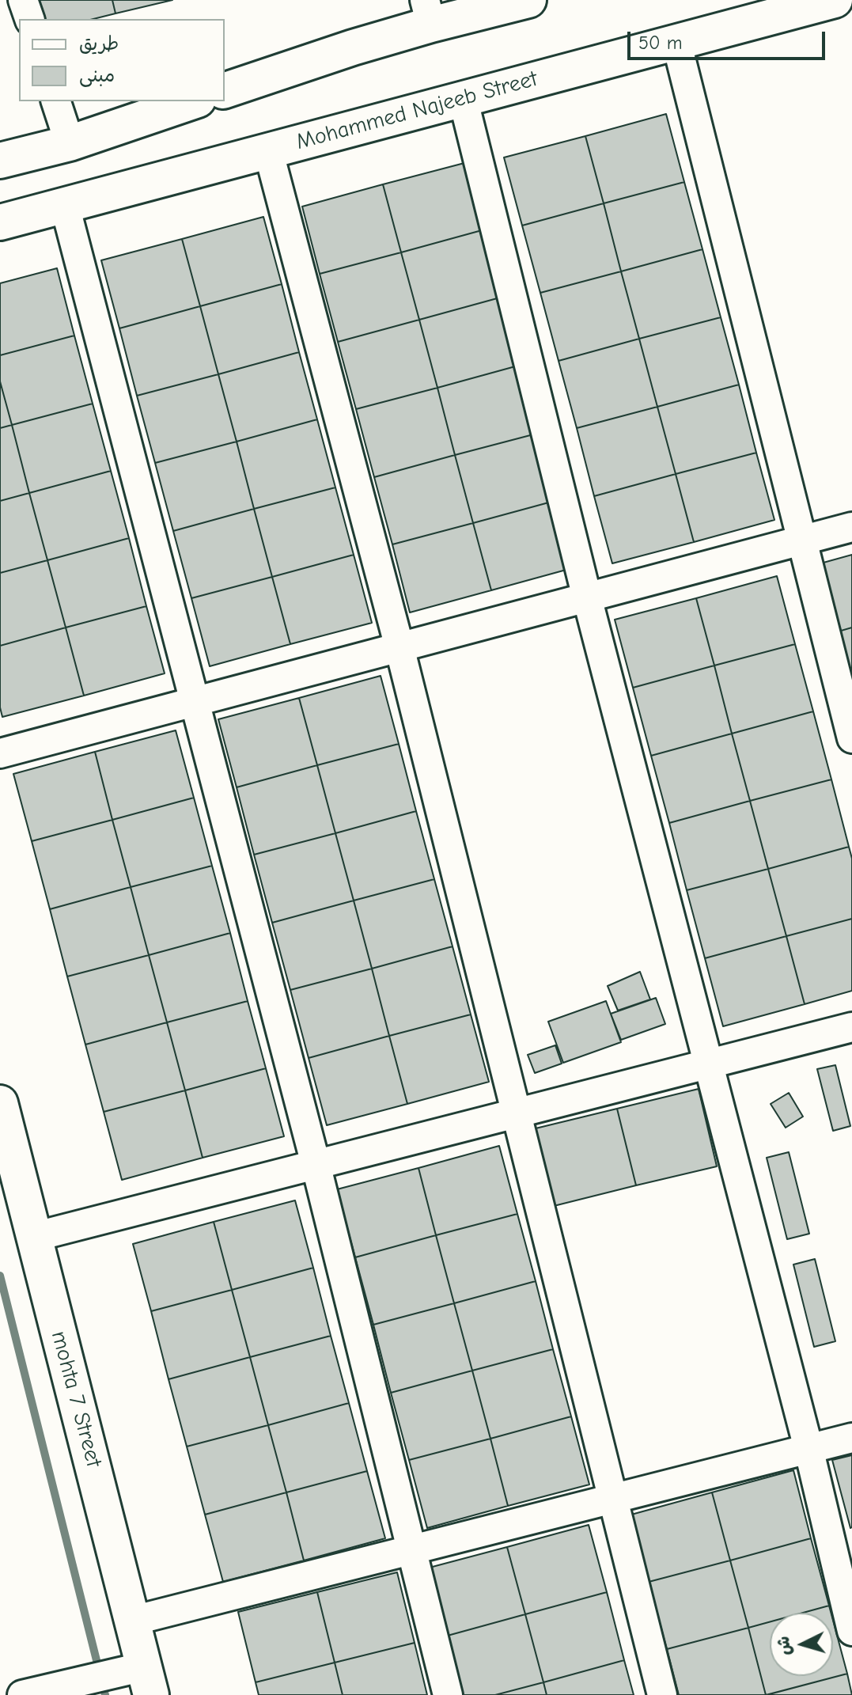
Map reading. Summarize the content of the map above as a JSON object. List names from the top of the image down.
{
  "streets": {
    "main road": ["Mohammed Najeeb Street", "mohta 7 Street"]
  },
  "legend": ["طريق", "مبنى"],
  "scale_bar": "50 m",
  "north": "left"
}
